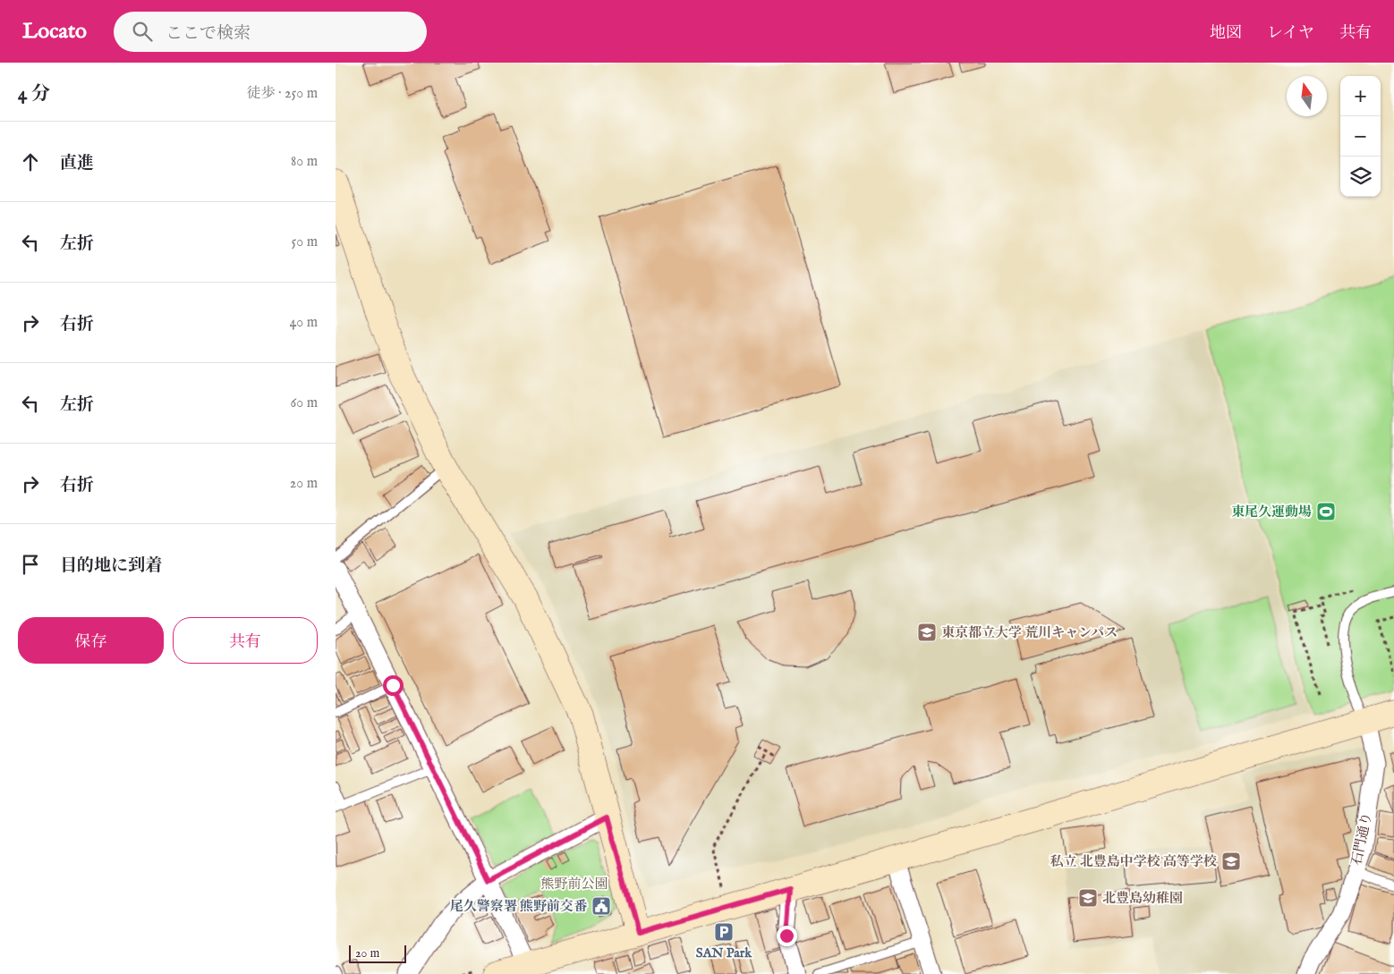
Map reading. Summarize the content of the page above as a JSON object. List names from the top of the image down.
{
  "streets": {
    "street": ["石門通り"]
  },
  "parks": ["熊野前公園"],
  "places": {
    "sports": ["東尾久運動場"],
    "school or university": ["東京都立大学 荒川キャンパス", "私立 北豊島中学校 高等学校", "北豊島幼稚園"],
    "public building": ["尾久警察署 熊野前交番"],
    "parking": ["SAN Park"]
  },
  "scale_bar": "20 m",
  "north": "top",
  "page": {
    "header": "Locato",
    "search": "ここで検索",
    "nav": ["地図", "レイヤ", "共有"],
    "heading": ["4 分", "徒歩 · 250 m"],
    "map_buttons": ["+", "−"],
    "list": [
      ["直進", "80 m"],
      ["左折", "50 m"],
      ["右折", "40 m"],
      ["左折", "60 m"],
      ["右折", "20 m"],
      "目的地に到着"
    ],
    "buttons": ["保存", "共有"],
    "scale": "20 m"
  }
}
